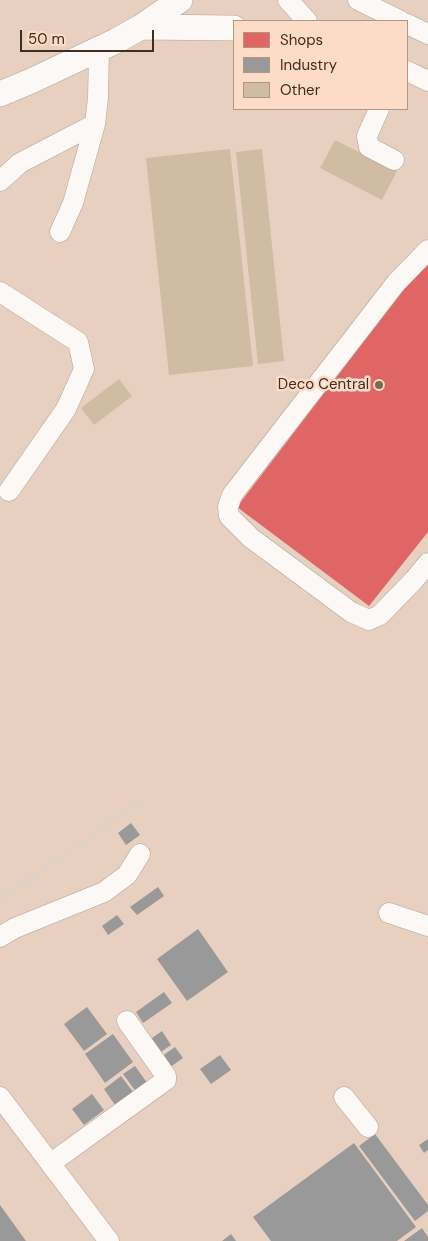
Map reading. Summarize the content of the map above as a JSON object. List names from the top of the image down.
{
  "places": ["Deco Central"],
  "legend": ["Shops", "Industry", "Other"],
  "scale_bar": "50 m"
}
